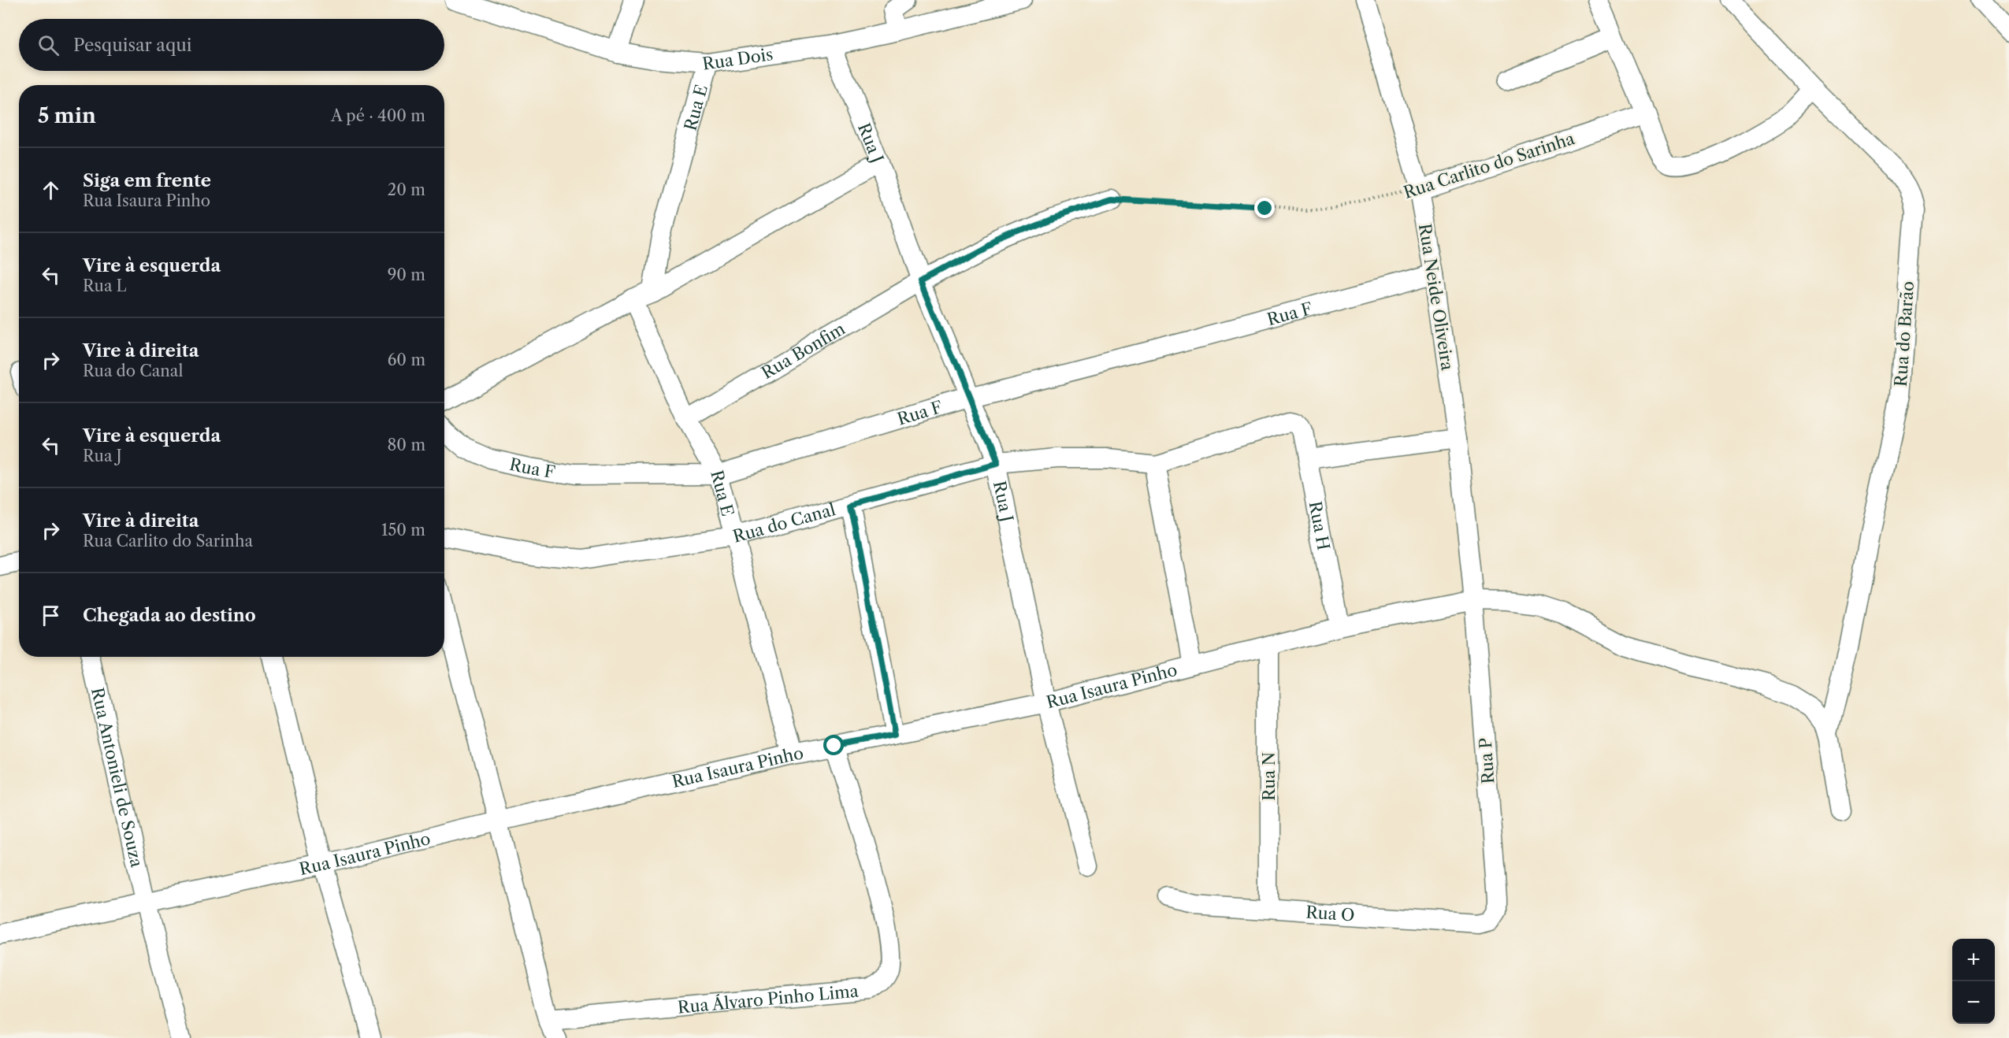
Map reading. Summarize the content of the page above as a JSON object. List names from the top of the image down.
{
  "streets": {
    "street": [
      "Rua Dois",
      "Rua E",
      "Rua J",
      "Rua Carlito do Sarinha",
      "Rua Neide Oliveira",
      "Rua F",
      "Rua do Barão",
      "Rua Bonfim",
      "Rua do Canal",
      "Rua H",
      "Rua Isaura Pinho",
      "Rua P",
      "Rua N",
      "Rua Antonieli de Souza",
      "Rua O",
      "Rua Álvaro Pinho Lima"
    ]
  },
  "crossings": [
    ["Rua Dois", "Rua E"],
    ["Rua Dois", "Rua J"],
    ["Rua E", "Rua F"],
    ["Rua E", "Rua Bonfim"],
    ["Rua E", "Rua do Canal"],
    ["Rua E", "Rua Isaura Pinho"],
    ["Rua J", "Rua F"],
    ["Rua J", "Rua Bonfim"],
    ["Rua J", "Rua do Canal"],
    ["Rua J", "Rua Isaura Pinho"],
    ["Rua Carlito do Sarinha", "Rua Neide Oliveira"],
    ["Rua Neide Oliveira", "Rua F"],
    ["Rua Neide Oliveira", "Rua Isaura Pinho"],
    ["Rua Neide Oliveira", "Rua P"],
    ["Rua do Barão", "Rua Isaura Pinho"],
    ["Rua do Canal", "Rua H"],
    ["Rua H", "Rua Isaura Pinho"],
    ["Rua Isaura Pinho", "Rua P"],
    ["Rua Isaura Pinho", "Rua N"],
    ["Rua Isaura Pinho", "Rua Antonieli de Souza"],
    ["Rua Isaura Pinho", "Rua Álvaro Pinho Lima"],
    ["Rua P", "Rua O"],
    ["Rua N", "Rua O"]
  ],
  "page": {
    "search": "Pesquisar aqui",
    "heading": ["5 min", "A pé · 400 m"],
    "list": [
      ["Siga em frente", "Rua Isaura Pinho", "20 m"],
      ["Vire à esquerda", "Rua L", "90 m"],
      ["Vire à direita", "Rua do Canal", "60 m"],
      ["Vire à esquerda", "Rua J", "80 m"],
      ["Vire à direita", "Rua Carlito do Sarinha", "150 m"],
      "Chegada ao destino"
    ],
    "map_buttons": ["+", "−"]
  }
}
